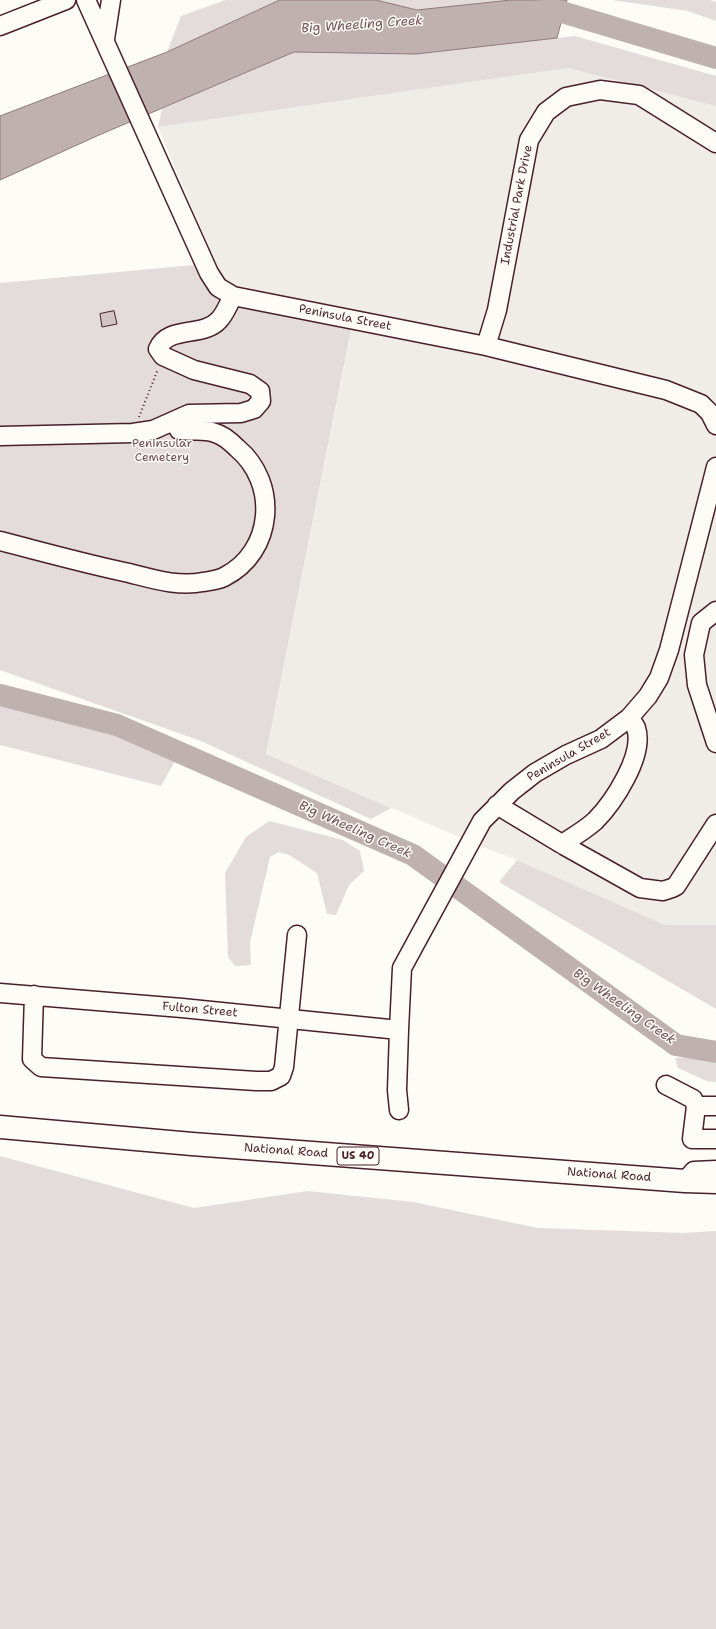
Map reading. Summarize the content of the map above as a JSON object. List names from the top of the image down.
{
  "streets": {
    "main road": ["National Road", "US 40"],
    "street": ["Industrial Park Drive", "Peninsula Street", "Fulton Street"]
  },
  "crossings": [
    ["Industrial Park Drive", "Peninsula Street"],
    ["Peninsula Street", "Fulton Street"]
  ],
  "water": ["Big Wheeling Creek"],
  "parks": ["Peninsular Cemetery"]
}
